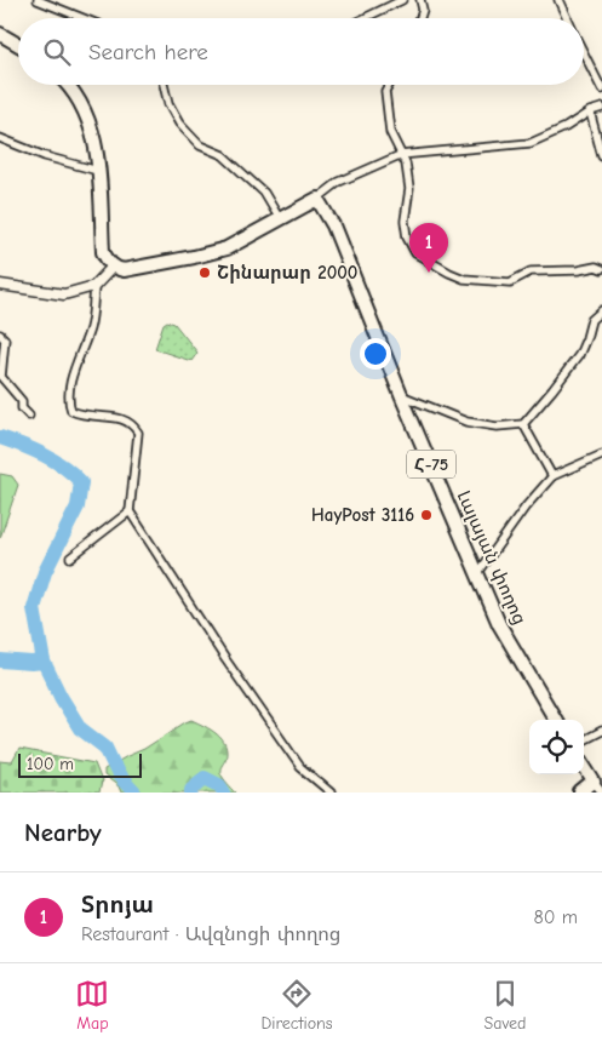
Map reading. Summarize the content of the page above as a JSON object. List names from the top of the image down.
{
  "streets": {
    "highway": ["Հ-75", "Լալայան փողոց"]
  },
  "places": ["Շինարար 2000", "HayPost 3116"],
  "scale_bar": "100 m",
  "page": {
    "search": "Search here",
    "pins": "1",
    "scale": "100 m",
    "heading": "Nearby",
    "list": [
      {
        "mark": "1",
        "name": "Տրոյա",
        "note": "Restaurant · Ավզնոցի փողոց",
        "value": "80 m"
      }
    ],
    "nav": ["Map", "Directions", "Saved"]
  }
}
